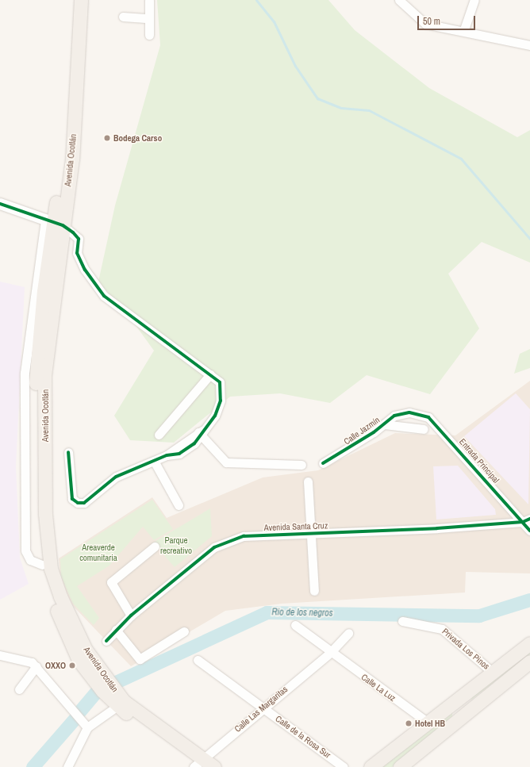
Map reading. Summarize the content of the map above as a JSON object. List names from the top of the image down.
{
  "streets": {
    "main road": ["Avenida Ocotlán"],
    "street": [
      "Calle Jazmín",
      "Entrada Principal",
      "Avenida Santa Cruz",
      "Privada Los Pinos",
      "Calle La Luz",
      "Calle Las Margaritas",
      "Calle de la Rosa Sur"
    ]
  },
  "crossings": [
    ["Avenida Ocotlán", "Calle Las Margaritas"],
    ["Calle Jazmín", "Entrada Principal"],
    ["Entrada Principal", "Avenida Santa Cruz"],
    ["Calle La Luz", "Calle Las Margaritas"],
    ["Calle Las Margaritas", "Calle de la Rosa Sur"]
  ],
  "water": ["Rio de los negros"],
  "parks": ["Parque recreativo", "Areaverde comunitaria"],
  "places": ["Bodega Carso", "OXXO", "Hotel HB"],
  "scale_bar": "50 m"
}
